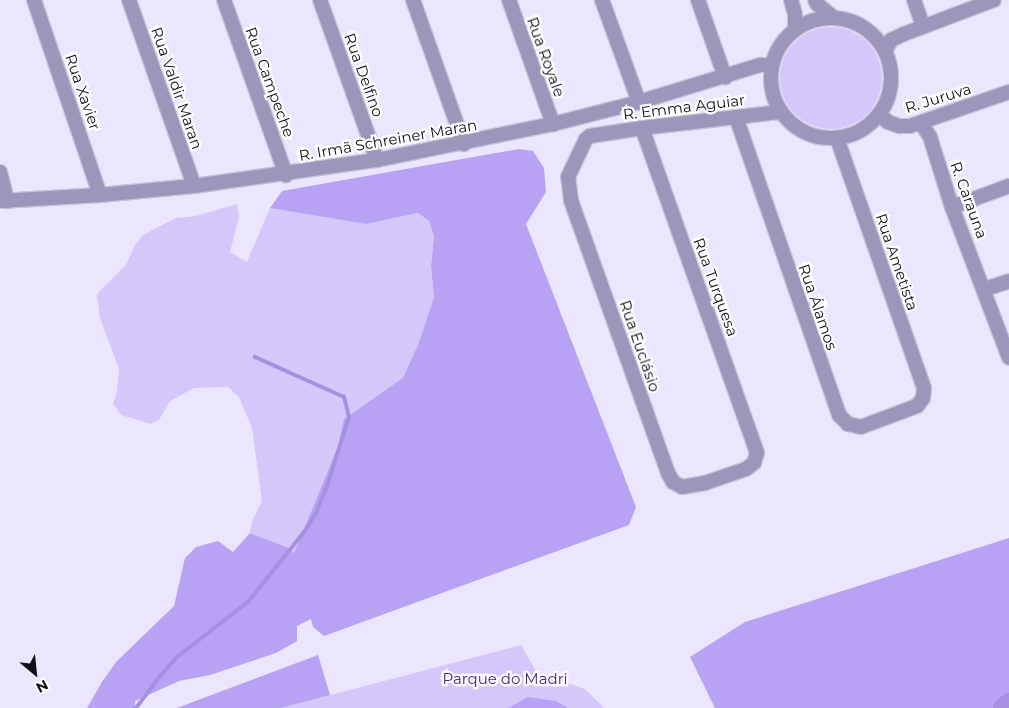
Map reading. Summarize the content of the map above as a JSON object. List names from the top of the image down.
{
  "streets": {
    "street": [
      "Rua Royale",
      "Rua Delfino",
      "Rua Campeche",
      "Rua Valdir Maran",
      "Rua Xavier",
      "R. Juruva",
      "R. Emma Aguiar",
      "R. Irmã Schreiner Maran",
      "R. Carauna",
      "Rua Ametista",
      "Rua Turquesa",
      "Rua Álamos",
      "Rua Euclásio"
    ]
  },
  "crossings": [
    ["Rua Royale", "R. Irmã Schreiner Maran"],
    ["Rua Delfino", "R. Irmã Schreiner Maran"],
    ["Rua Campeche", "R. Irmã Schreiner Maran"],
    ["Rua Valdir Maran", "R. Irmã Schreiner Maran"],
    ["Rua Xavier", "R. Irmã Schreiner Maran"],
    ["R. Juruva", "R. Emma Aguiar"],
    ["R. Juruva", "R. Irmã Schreiner Maran"],
    ["R. Juruva", "R. Carauna"],
    ["R. Juruva", "Rua Ametista"],
    ["R. Emma Aguiar", "R. Irmã Schreiner Maran"],
    ["R. Emma Aguiar", "Rua Ametista"],
    ["R. Emma Aguiar", "Rua Turquesa"],
    ["R. Emma Aguiar", "Rua Álamos"],
    ["R. Emma Aguiar", "Rua Euclásio"],
    ["R. Irmã Schreiner Maran", "Rua Ametista"],
    ["Rua Ametista", "Rua Álamos"],
    ["Rua Turquesa", "Rua Euclásio"]
  ],
  "parks": ["Parque do Madri"],
  "north": "bottom right"
}
